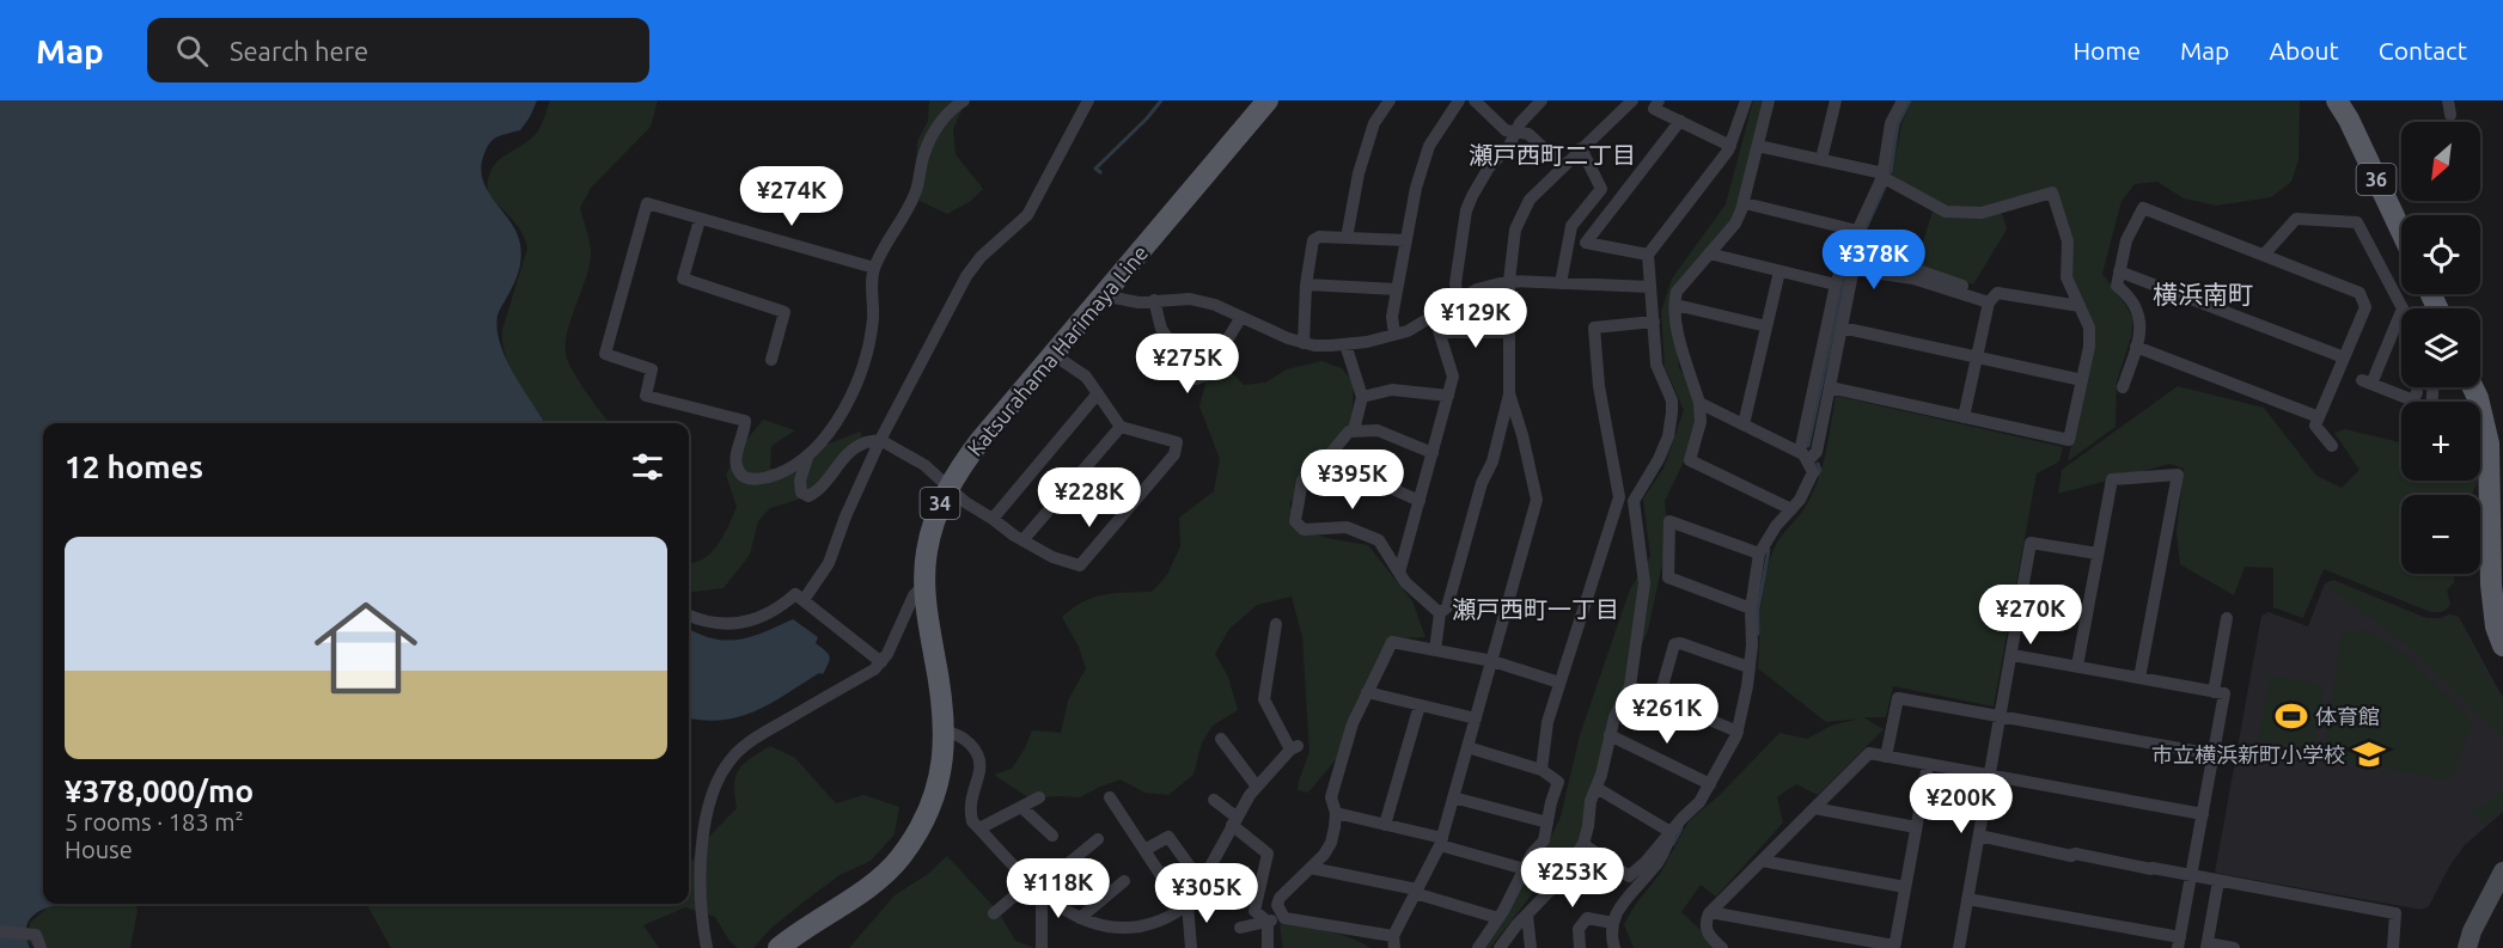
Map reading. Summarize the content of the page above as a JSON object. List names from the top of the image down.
{
  "streets": {
    "main road": ["36", "Katsurahama Harimaya Line", "34"]
  },
  "districts": ["瀬戸西町二丁目", "横浜南町", "瀬戸西町一丁目"],
  "places": {
    "sports": ["体育館"],
    "school or university": ["市立横浜新町小学校"]
  },
  "north": "bottom left",
  "page": {
    "header": "Map",
    "search": "Search here",
    "nav": [
      "Home",
      "Map",
      "About",
      "Contact"
    ],
    "map_buttons": ["+", "−"],
    "price": [
      "¥274K",
      "¥378K",
      "¥129K",
      "¥275K",
      "¥395K",
      "¥228K",
      "¥270K",
      "¥261K",
      "¥200K",
      "¥253K",
      "¥118K",
      "¥305K"
    ],
    "heading": "12 homes",
    "list": [
      {
        "name": "¥378,000/mo",
        "note": "5 rooms · 183 m² · House"
      }
    ]
  }
}
